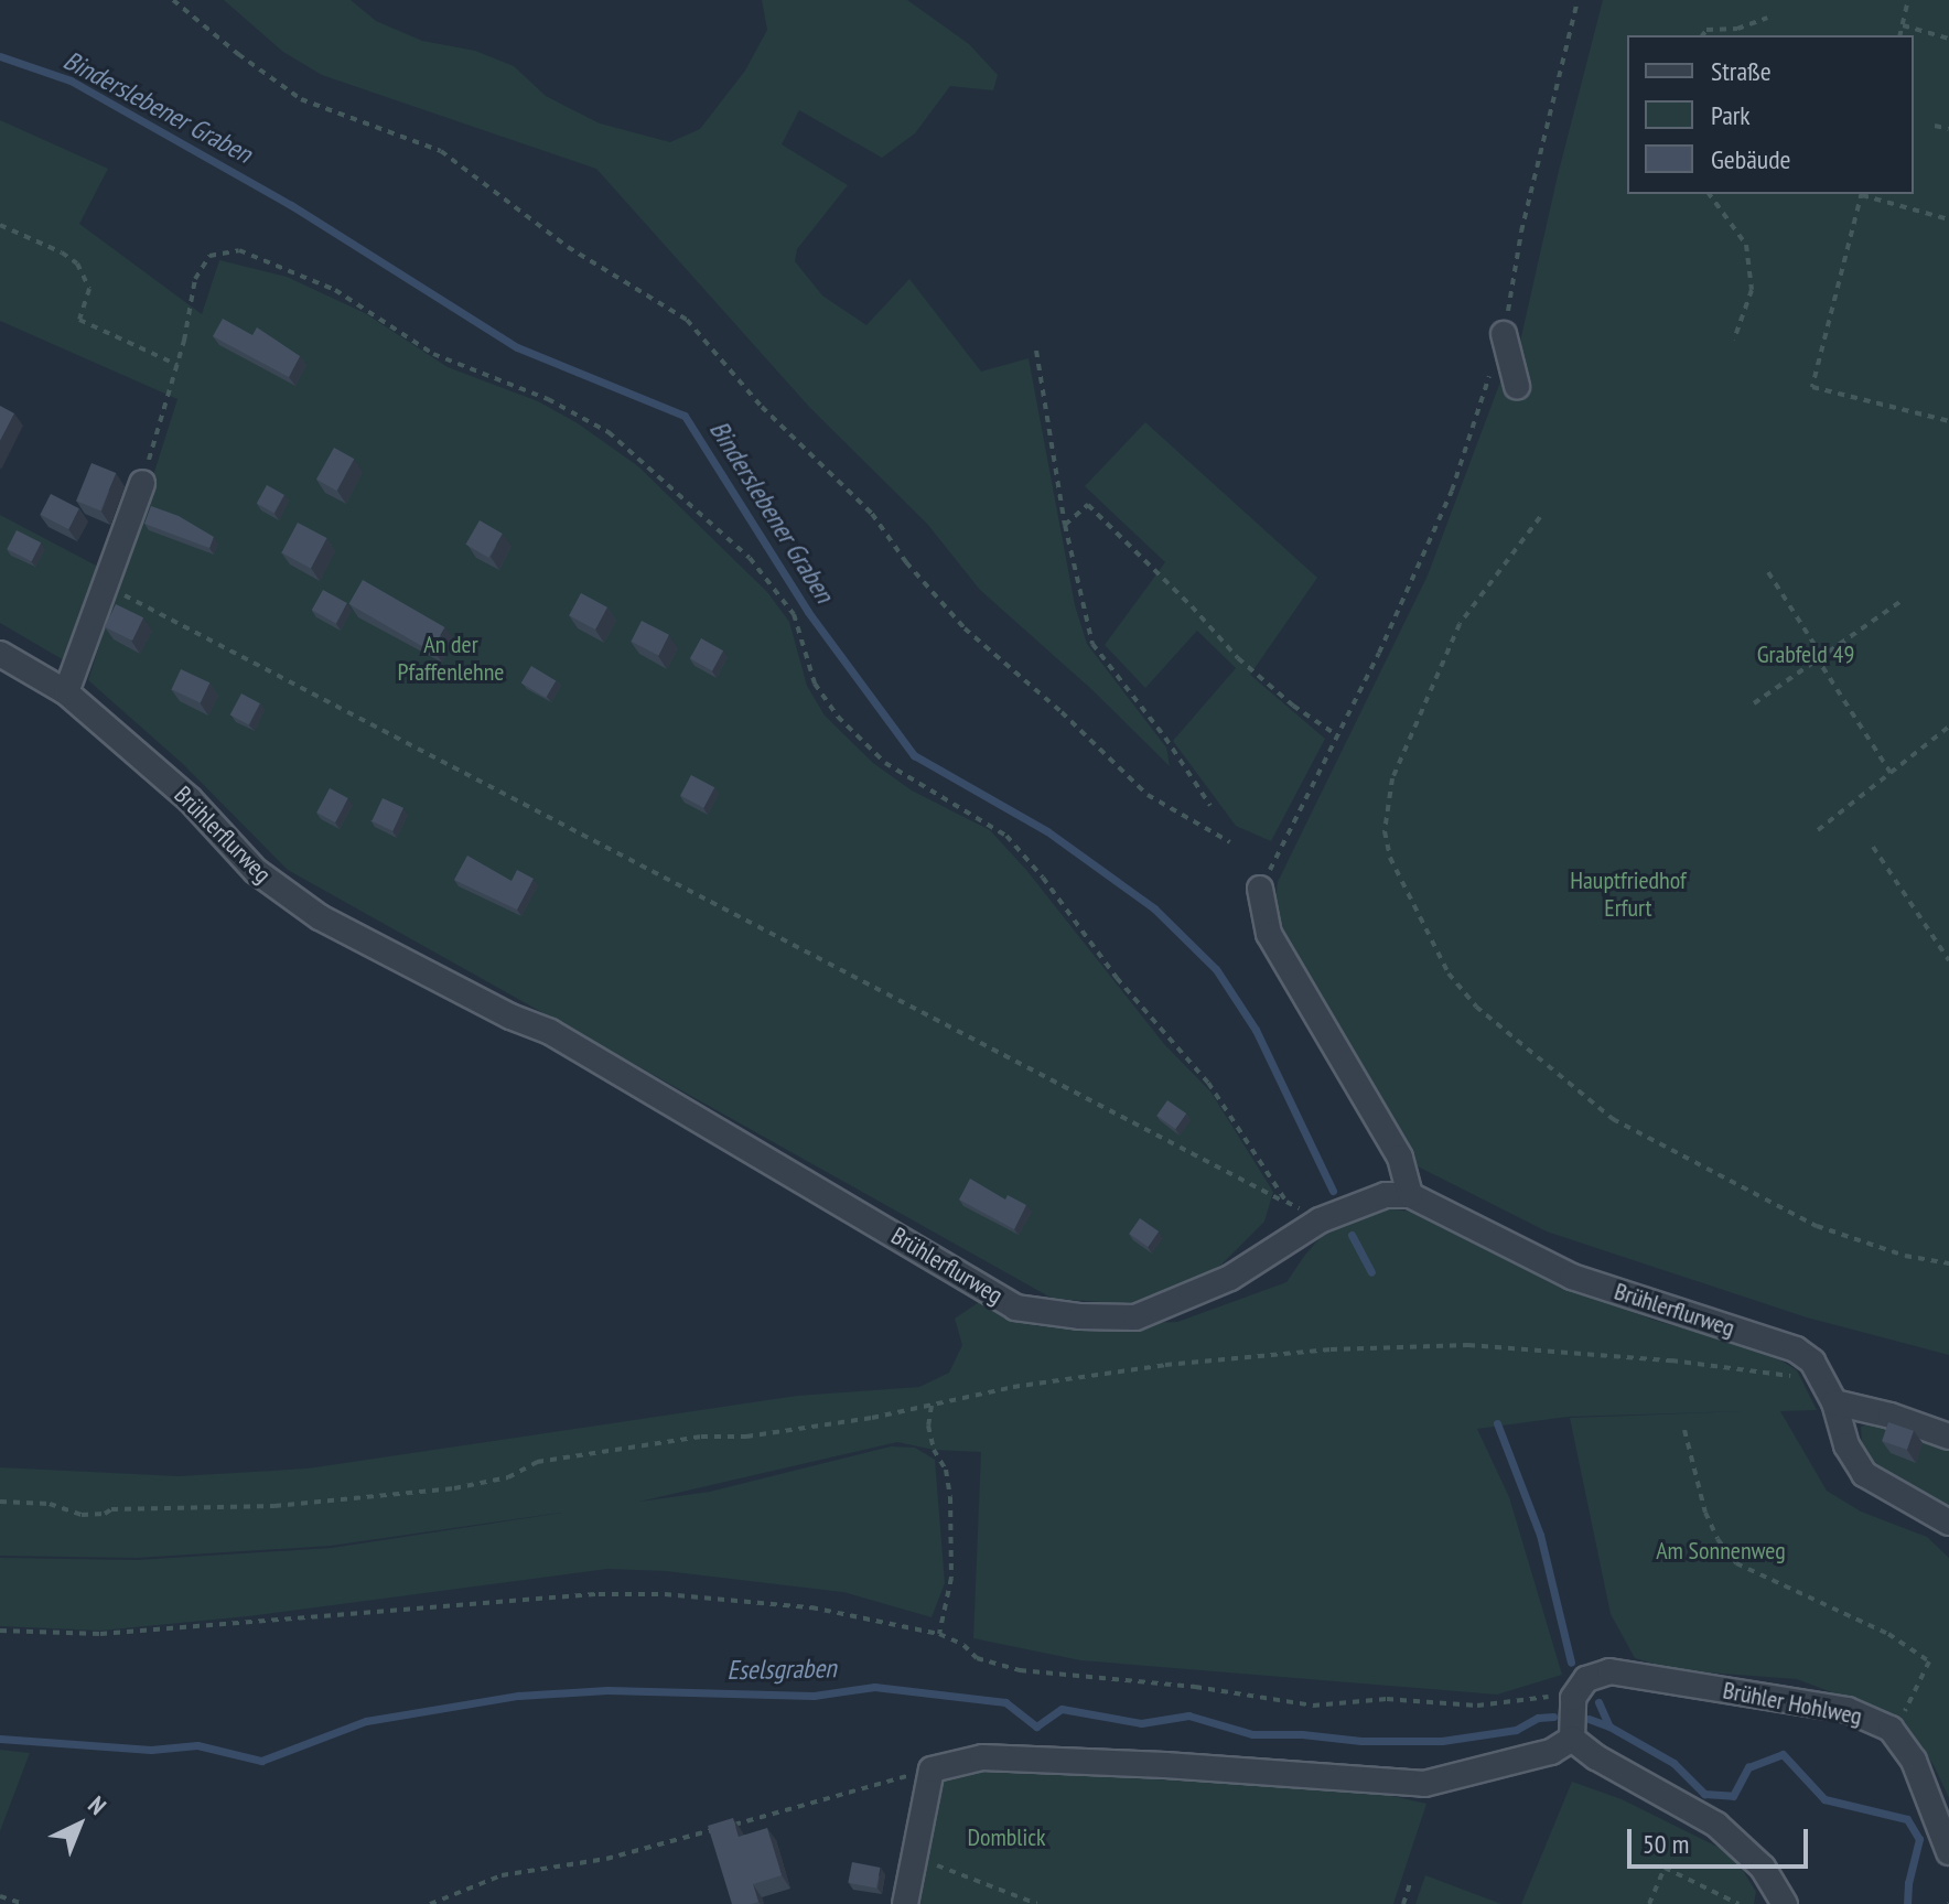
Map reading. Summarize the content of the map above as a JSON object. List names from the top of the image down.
{
  "streets": {
    "street": ["Brühlerflurweg", "Brühler Hohlweg"]
  },
  "water": ["Binderslebener Graben", "Eselsgraben"],
  "parks": [
    "An der Pfaffenlehne",
    "Grabfeld 49",
    "Hauptfriedhof Erfurt",
    "Am Sonnenweg",
    "Domblick"
  ],
  "legend": ["Straße", "Park", "Gebäude"],
  "scale_bar": "50 m",
  "north": "top right"
}
